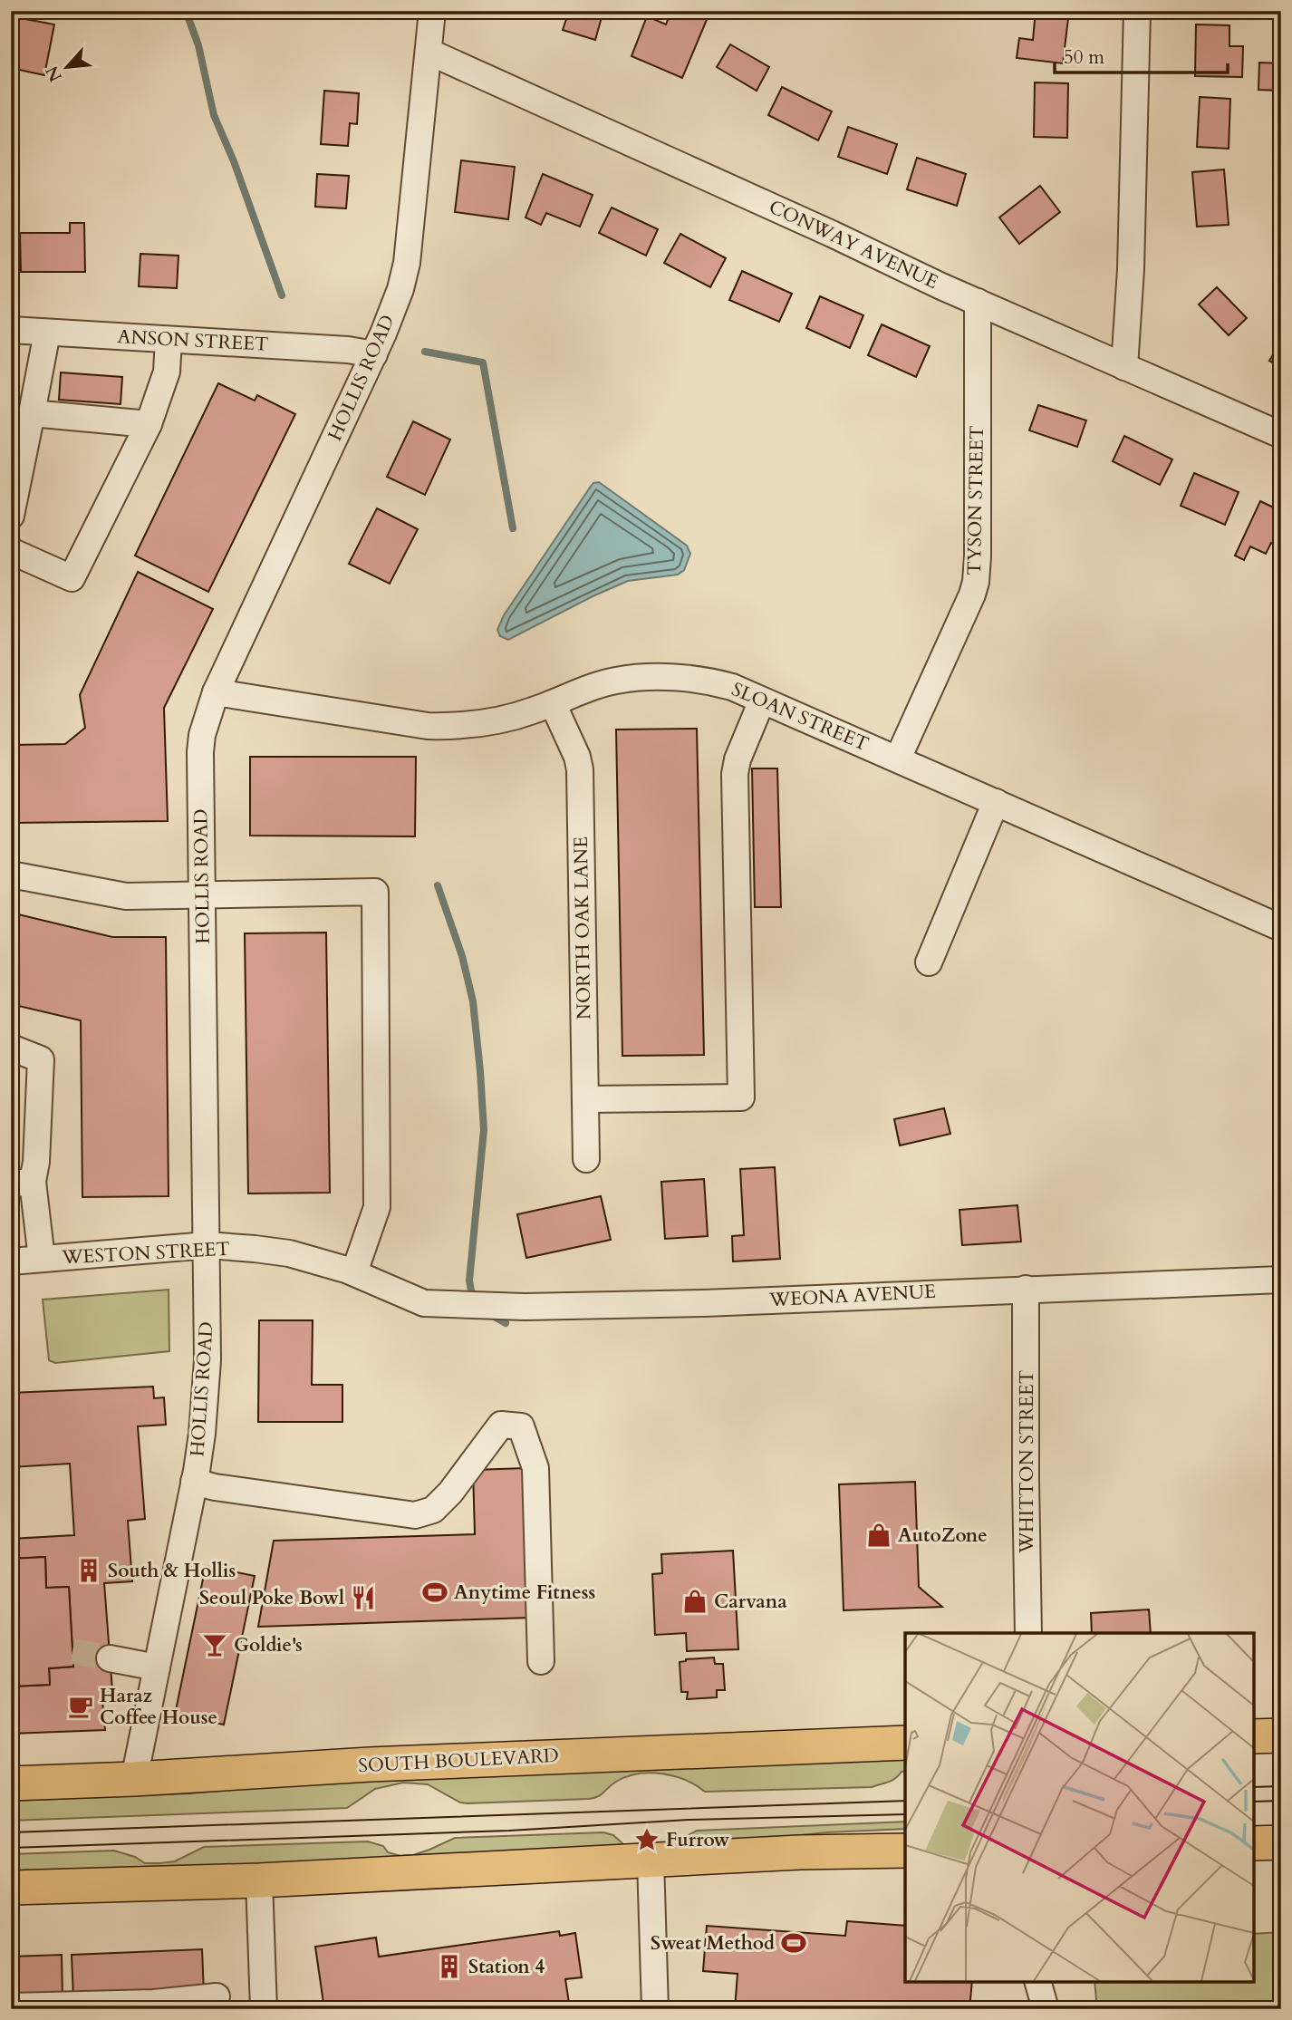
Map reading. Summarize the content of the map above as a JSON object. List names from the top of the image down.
{
  "streets": {
    "main road": ["SOUTH BOULEVARD"],
    "street": [
      "CONWAY AVENUE",
      "ANSON STREET",
      "HOLLIS ROAD",
      "TYSON STREET",
      "SLOAN STREET",
      "NORTH OAK LANE",
      "WESTON STREET",
      "WEONA AVENUE",
      "WHITTON STREET"
    ]
  },
  "crossings": [
    ["CONWAY AVENUE", "HOLLIS ROAD"],
    ["CONWAY AVENUE", "TYSON STREET"],
    ["ANSON STREET", "HOLLIS ROAD"],
    ["HOLLIS ROAD", "SLOAN STREET"],
    ["HOLLIS ROAD", "WESTON STREET"],
    ["HOLLIS ROAD", "SOUTH BOULEVARD"],
    ["TYSON STREET", "SLOAN STREET"],
    ["SLOAN STREET", "NORTH OAK LANE"],
    ["WESTON STREET", "WEONA AVENUE"],
    ["WEONA AVENUE", "WHITTON STREET"]
  ],
  "places": {
    "shop": ["AutoZone", "Carvana"],
    "building": ["South & Hollis", "Station 4"],
    "sports": ["Anytime Fitness", "Sweat Method"],
    "restaurant": ["Seoul Poke Bowl"],
    "bar": ["Goldie's"],
    "cafe": ["Haraz Coffee House"],
    "place": ["Furrow"]
  },
  "scale_bar": "50 m",
  "north": "bottom left"
}
